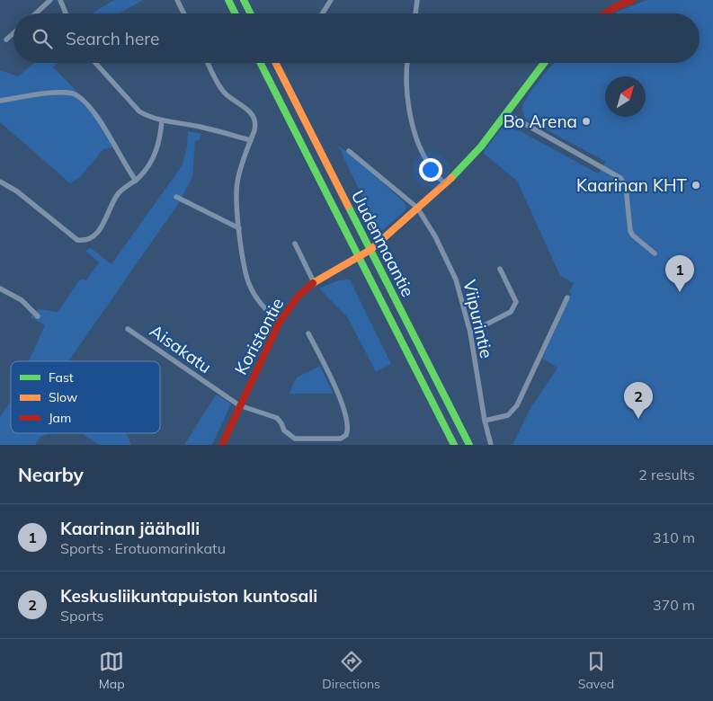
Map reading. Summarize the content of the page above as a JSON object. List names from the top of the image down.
{
  "streets": {
    "main road": ["Uudenmaantie", "Koristontie"],
    "street": ["Viipurintie", "Aisakatu"]
  },
  "crossings": [
    ["Uudenmaantie", "Koristontie"],
    ["Viipurintie", "Koristontie"],
    ["Koristontie", "Aisakatu"]
  ],
  "places": ["Bo Arena", "Kaarinan KHT"],
  "legend": ["Fast", "Slow", "Jam"],
  "north": "top right",
  "page": {
    "search": "Search here",
    "pins": ["1", "2"],
    "heading": ["Nearby", "2 results"],
    "list": [
      {
        "mark": "1",
        "name": "Kaarinan jäähalli",
        "note": "Sports · Erotuomarinkatu",
        "value": "310 m"
      },
      {
        "mark": "2",
        "name": "Keskusliikuntapuiston kuntosali",
        "note": "Sports",
        "value": "370 m"
      }
    ],
    "nav": ["Map", "Directions", "Saved"]
  }
}
